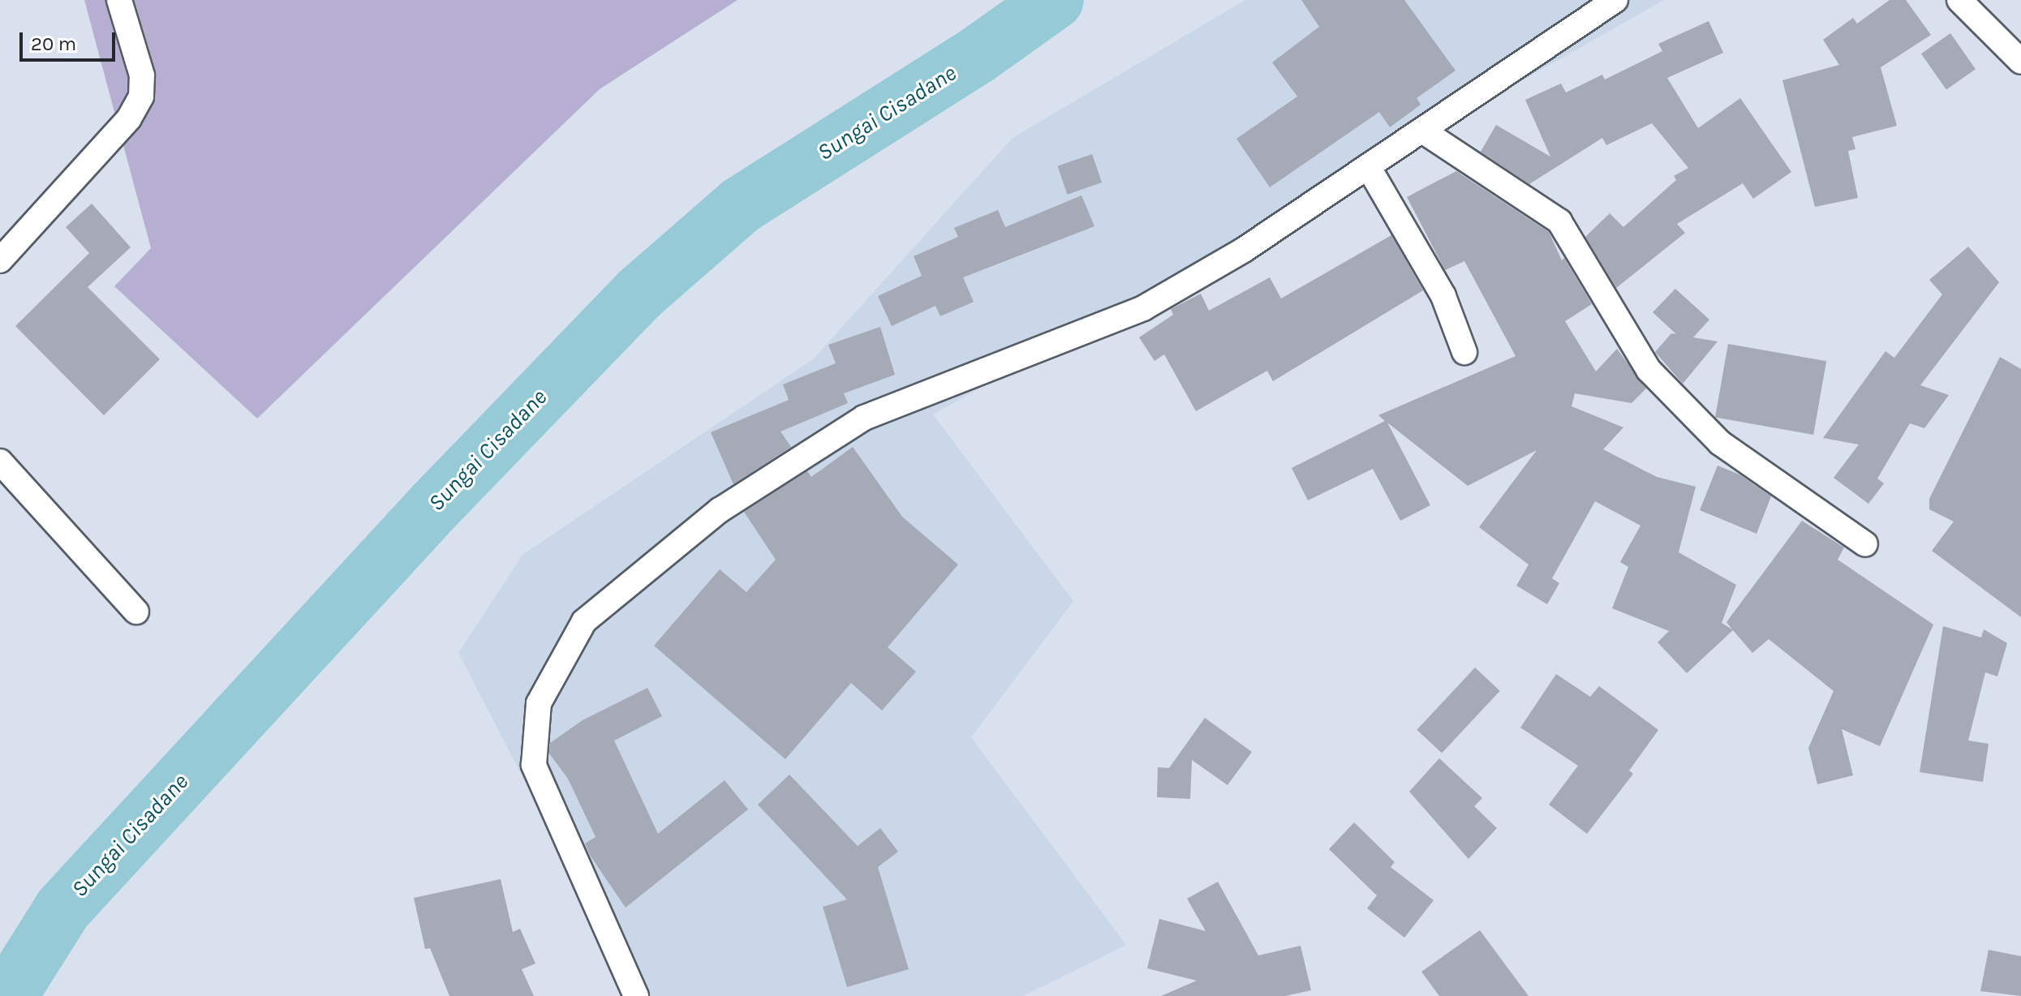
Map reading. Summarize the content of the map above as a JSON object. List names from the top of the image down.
{
  "water": ["Sungai Cisadane"],
  "scale_bar": "20 m"
}
